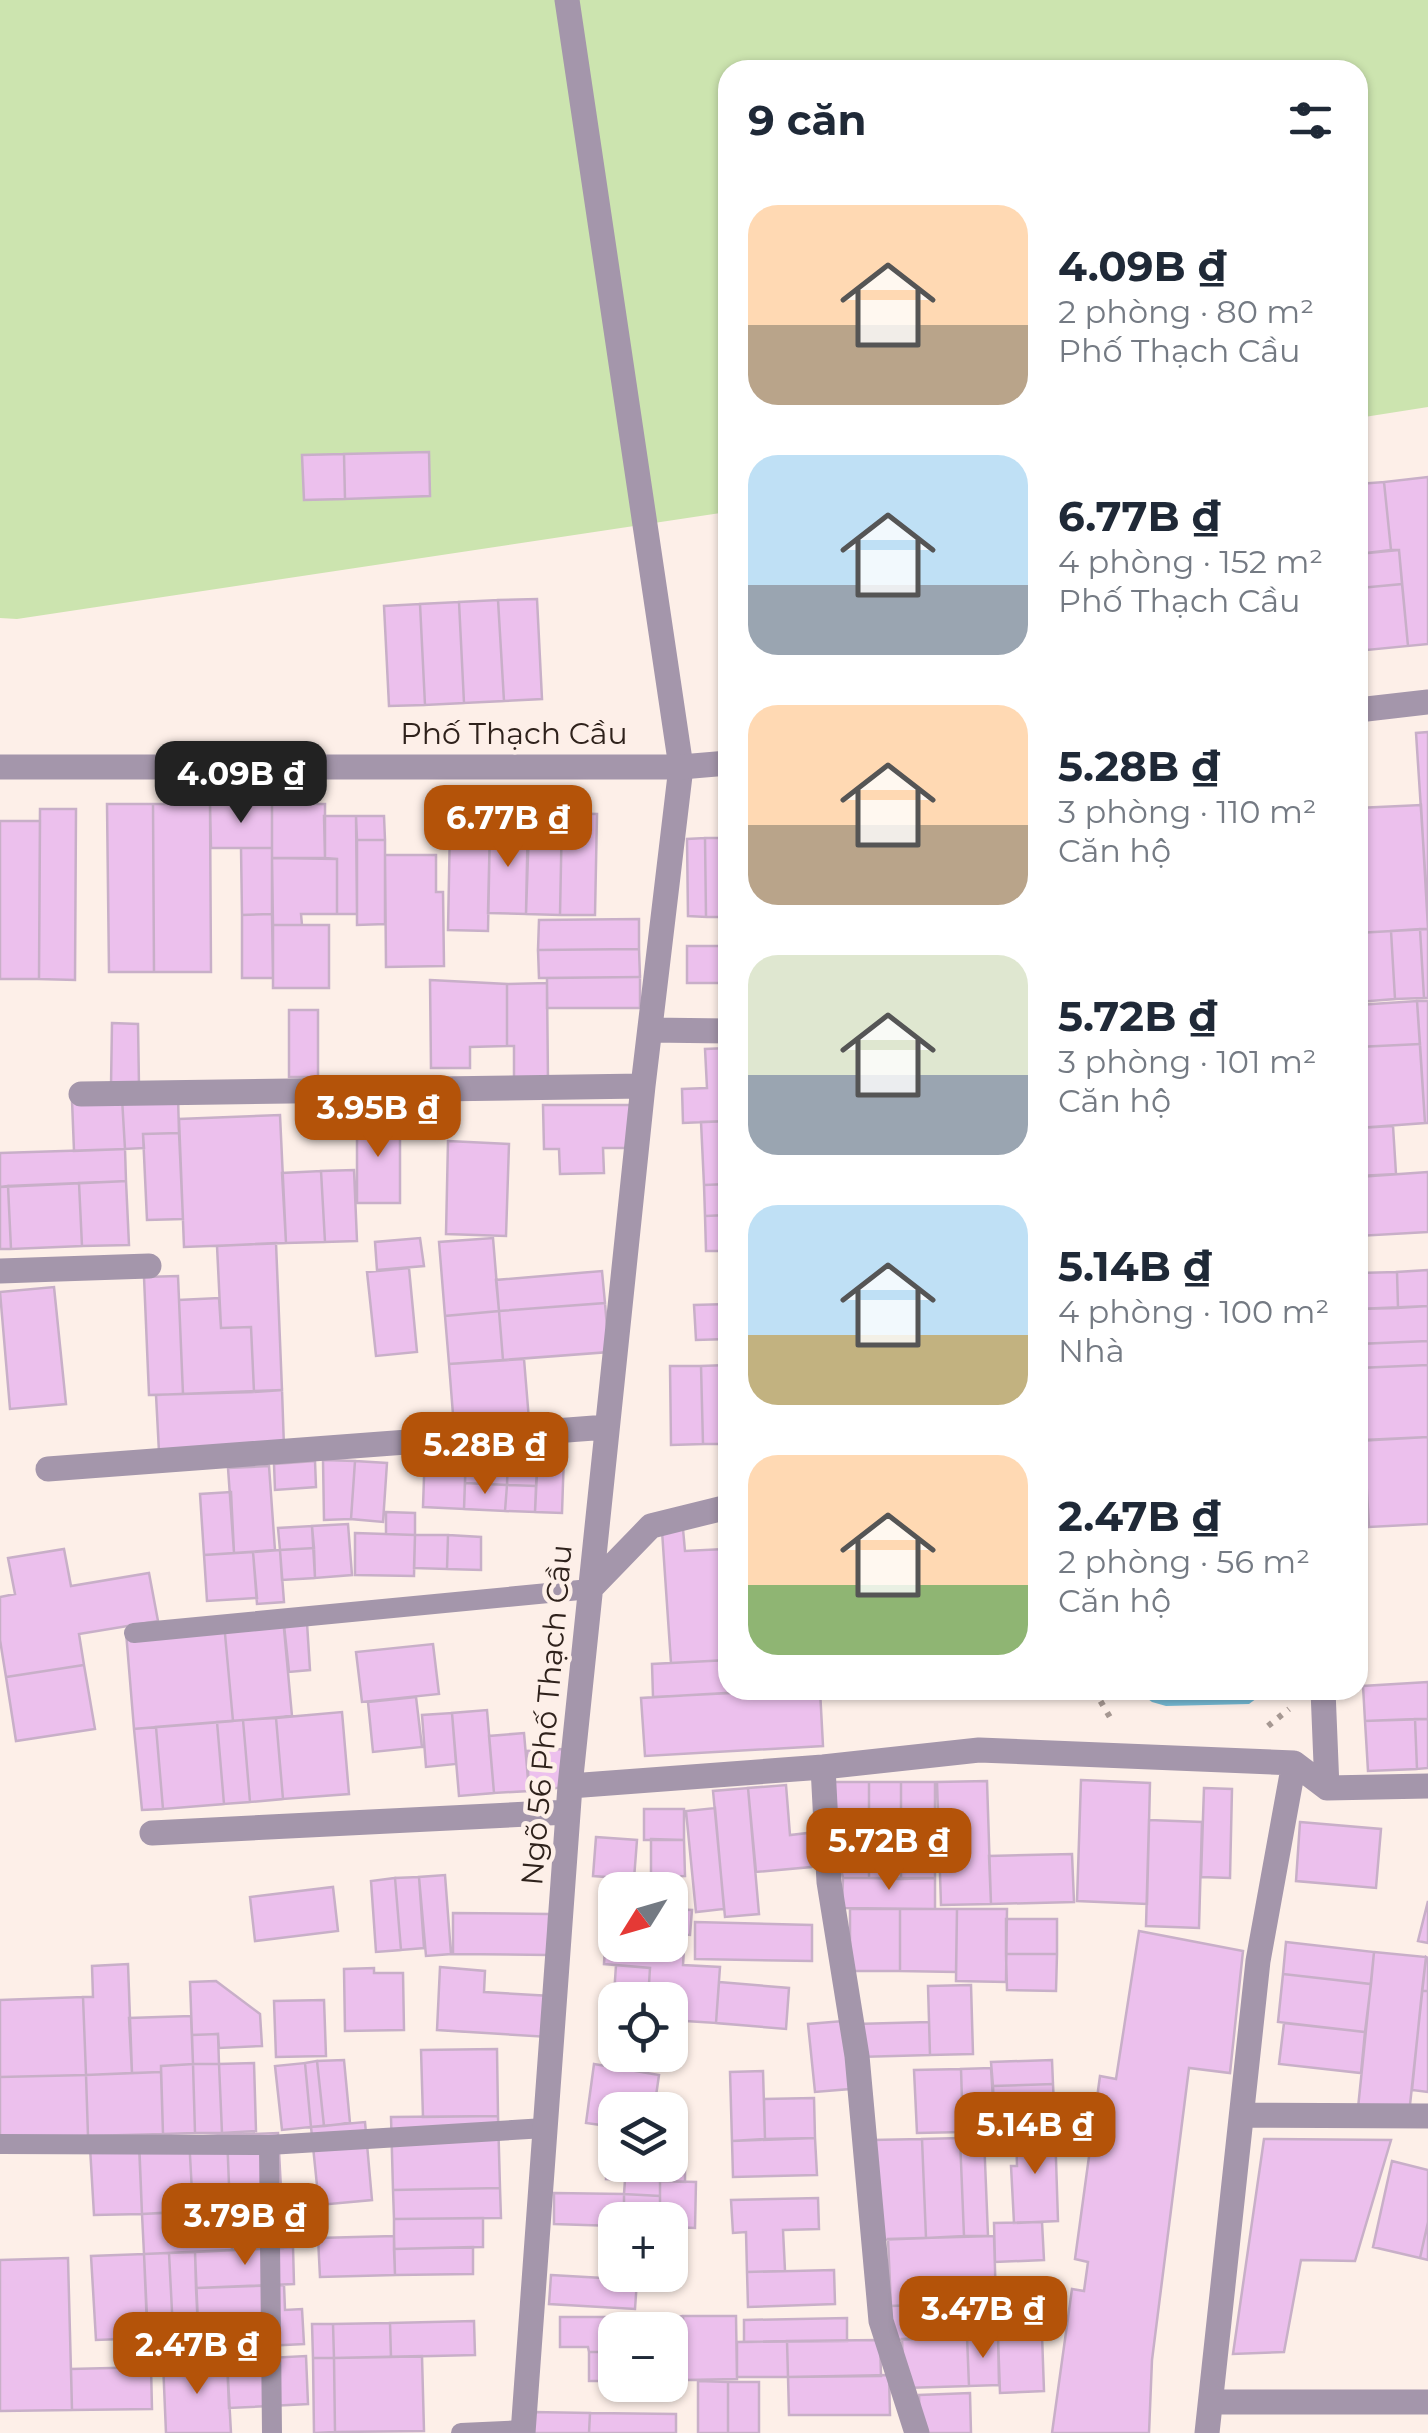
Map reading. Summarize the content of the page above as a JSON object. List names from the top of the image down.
{
  "streets": {
    "street": ["Phố Thạch Cầu", "Ngõ 56 Phố Thạch Cầu"]
  },
  "crossings": [
    ["Phố Thạch Cầu", "Ngõ 56 Phố Thạch Cầu"]
  ],
  "north": "bottom left",
  "page": {
    "heading": "9 căn",
    "list": [
      {
        "name": "4.09B ₫",
        "note": "2 phòng · 80 m² · Phố Thạch Cầu"
      },
      {
        "name": "6.77B ₫",
        "note": "4 phòng · 152 m² · Phố Thạch Cầu"
      },
      {
        "name": "5.28B ₫",
        "note": "3 phòng · 110 m² · Căn hộ"
      },
      {
        "name": "5.72B ₫",
        "note": "3 phòng · 101 m² · Căn hộ"
      },
      {
        "name": "5.14B ₫",
        "note": "4 phòng · 100 m² · Nhà"
      },
      {
        "name": "2.47B ₫",
        "note": "2 phòng · 56 m² · Căn hộ"
      }
    ],
    "price": [
      "4.09B ₫",
      "6.77B ₫",
      "3.95B ₫",
      "5.28B ₫",
      "5.72B ₫",
      "5.14B ₫",
      "3.79B ₫",
      "3.47B ₫",
      "2.47B ₫"
    ],
    "map_buttons": ["+", "−"]
  }
}
